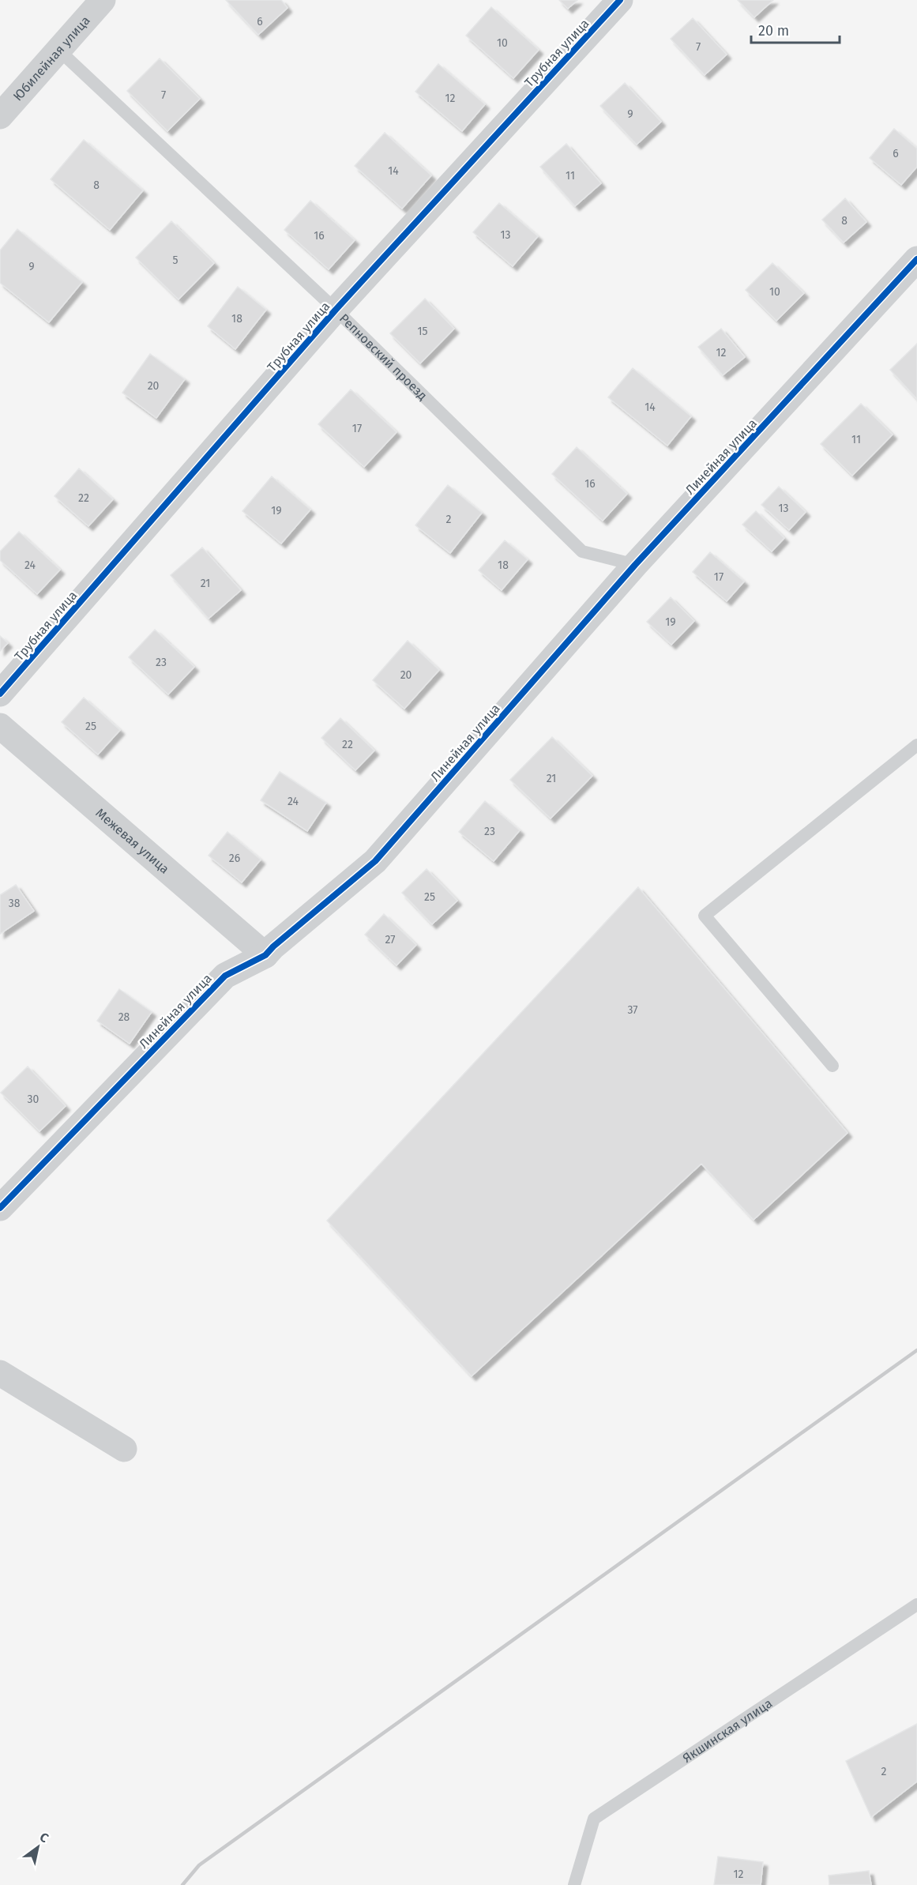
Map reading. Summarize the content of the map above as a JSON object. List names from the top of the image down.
{
  "streets": {
    "street": [
      "Трубная улица",
      "Юбилейная улица",
      "Линейная улица",
      "Межевая улица"
    ],
    "lane": ["Репновский проезд", "Якшинская улица"]
  },
  "crossings": [
    ["Трубная улица", "Репновский проезд"],
    ["Юбилейная улица", "Репновский проезд"],
    ["Репновский проезд", "Линейная улица"],
    ["Линейная улица", "Межевая улица"]
  ],
  "house_numbers": [
    "6",
    "10",
    "7",
    "7",
    "12",
    "9",
    "6",
    "14",
    "11",
    "8",
    "8",
    "13",
    "16",
    "5",
    "9",
    "10",
    "18",
    "15",
    "12",
    "20",
    "14",
    "17",
    "11",
    "16",
    "22",
    "13",
    "19",
    "2",
    "24",
    "18",
    "17",
    "21",
    "19",
    "23",
    "20",
    "25",
    "22",
    "21",
    "24",
    "23",
    "26",
    "25",
    "38",
    "27",
    "37",
    "28",
    "30",
    "2",
    "12"
  ],
  "scale_bar": "20 m",
  "north": "top right"
}
